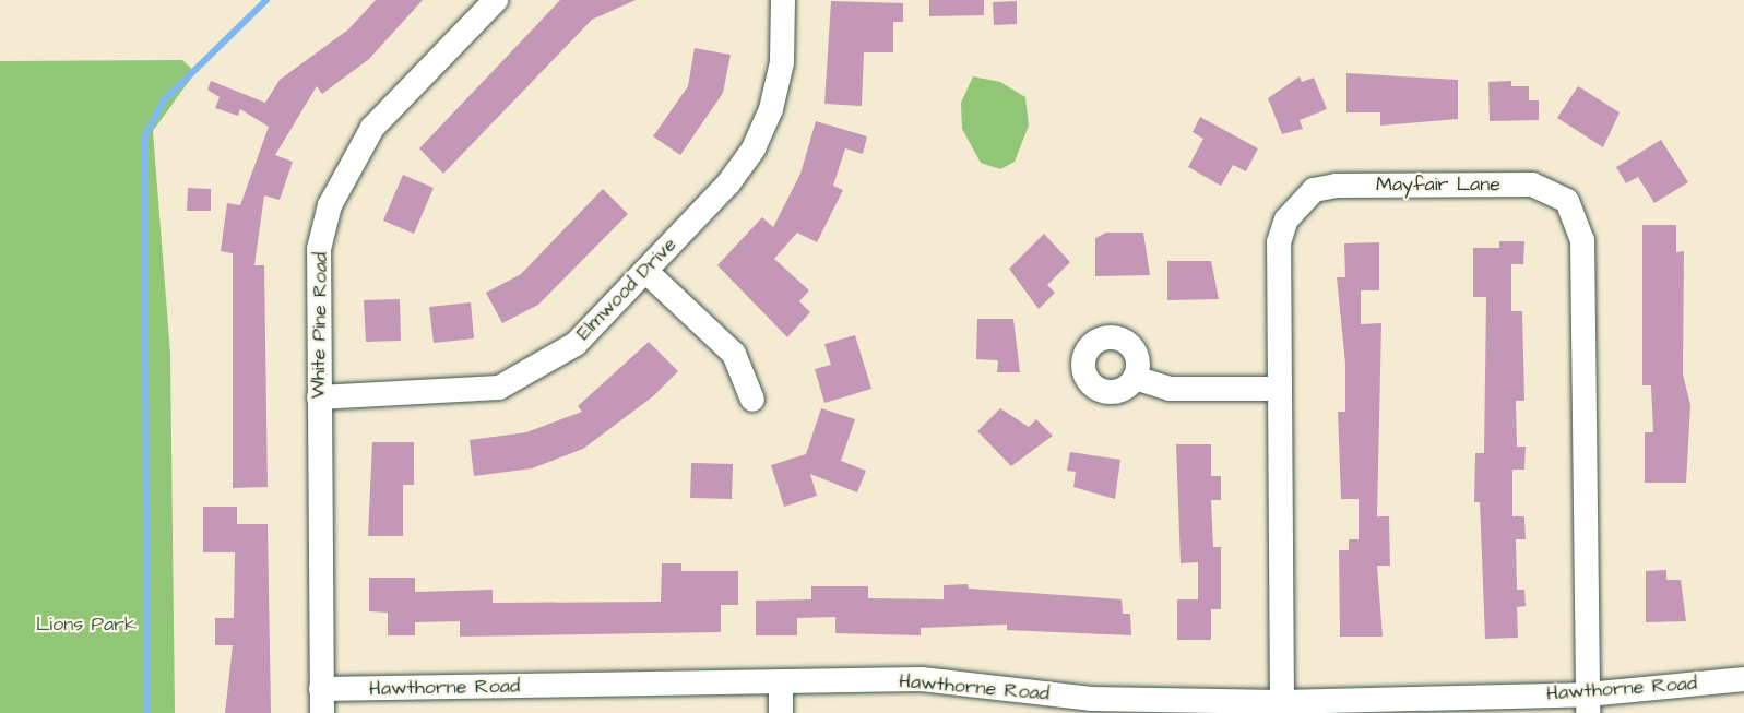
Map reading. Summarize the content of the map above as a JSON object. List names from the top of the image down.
{
  "streets": {
    "street": [
      "Mayfair Lane",
      "Elmwood Drive",
      "White Pine Road",
      "Hawthorne Road"
    ]
  },
  "crossings": [
    ["Mayfair Lane", "Hawthorne Road"],
    ["Elmwood Drive", "White Pine Road"],
    ["White Pine Road", "Hawthorne Road"]
  ],
  "parks": ["Lions Park"]
}
